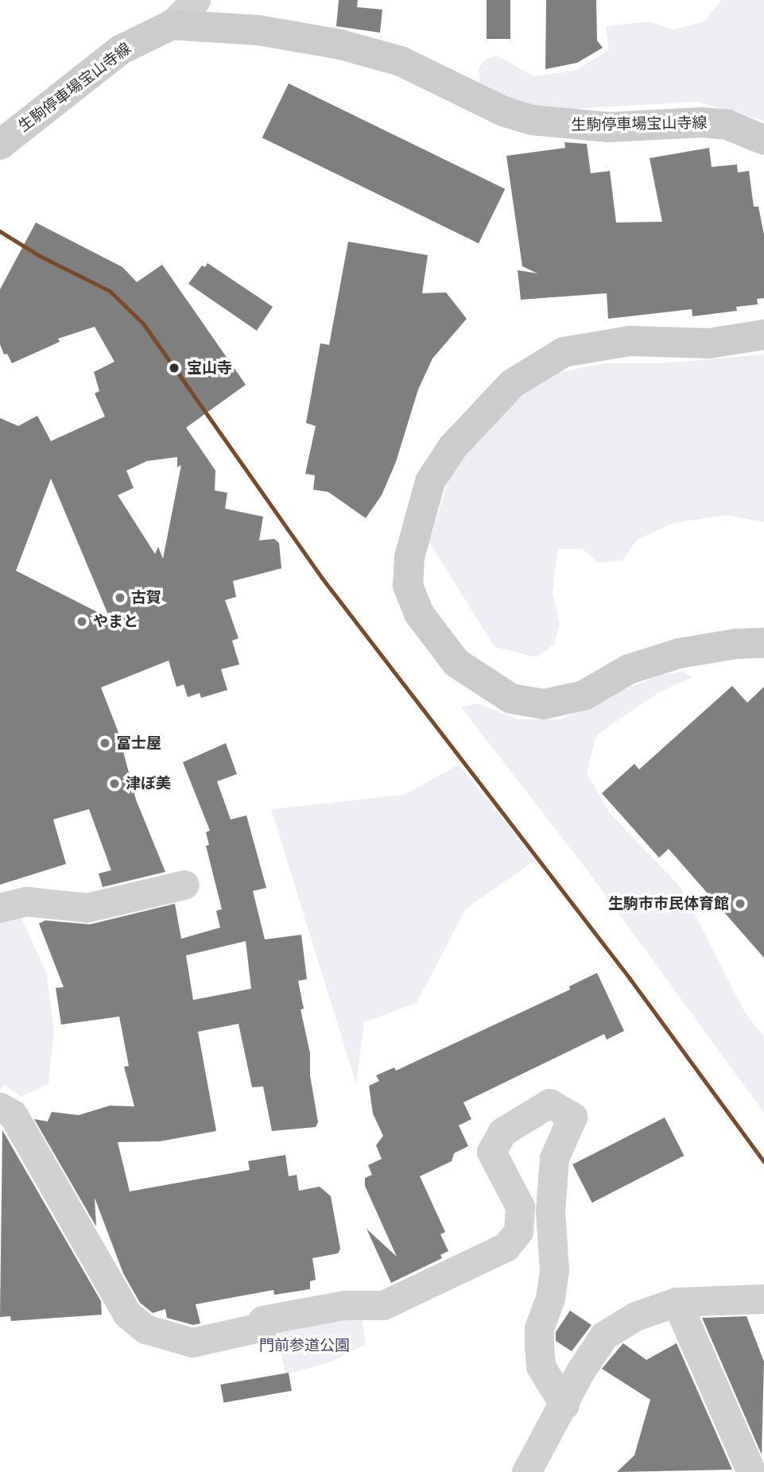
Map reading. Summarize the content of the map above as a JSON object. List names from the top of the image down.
{
  "streets": {
    "main road": ["生駒停車場宝山寺線"]
  },
  "parks": ["門前参道公園"],
  "places": [
    "宝山寺",
    "古賀",
    "やまと",
    "冨士屋",
    "津ぼ美",
    "生駒市市民体育館"
  ]
}
